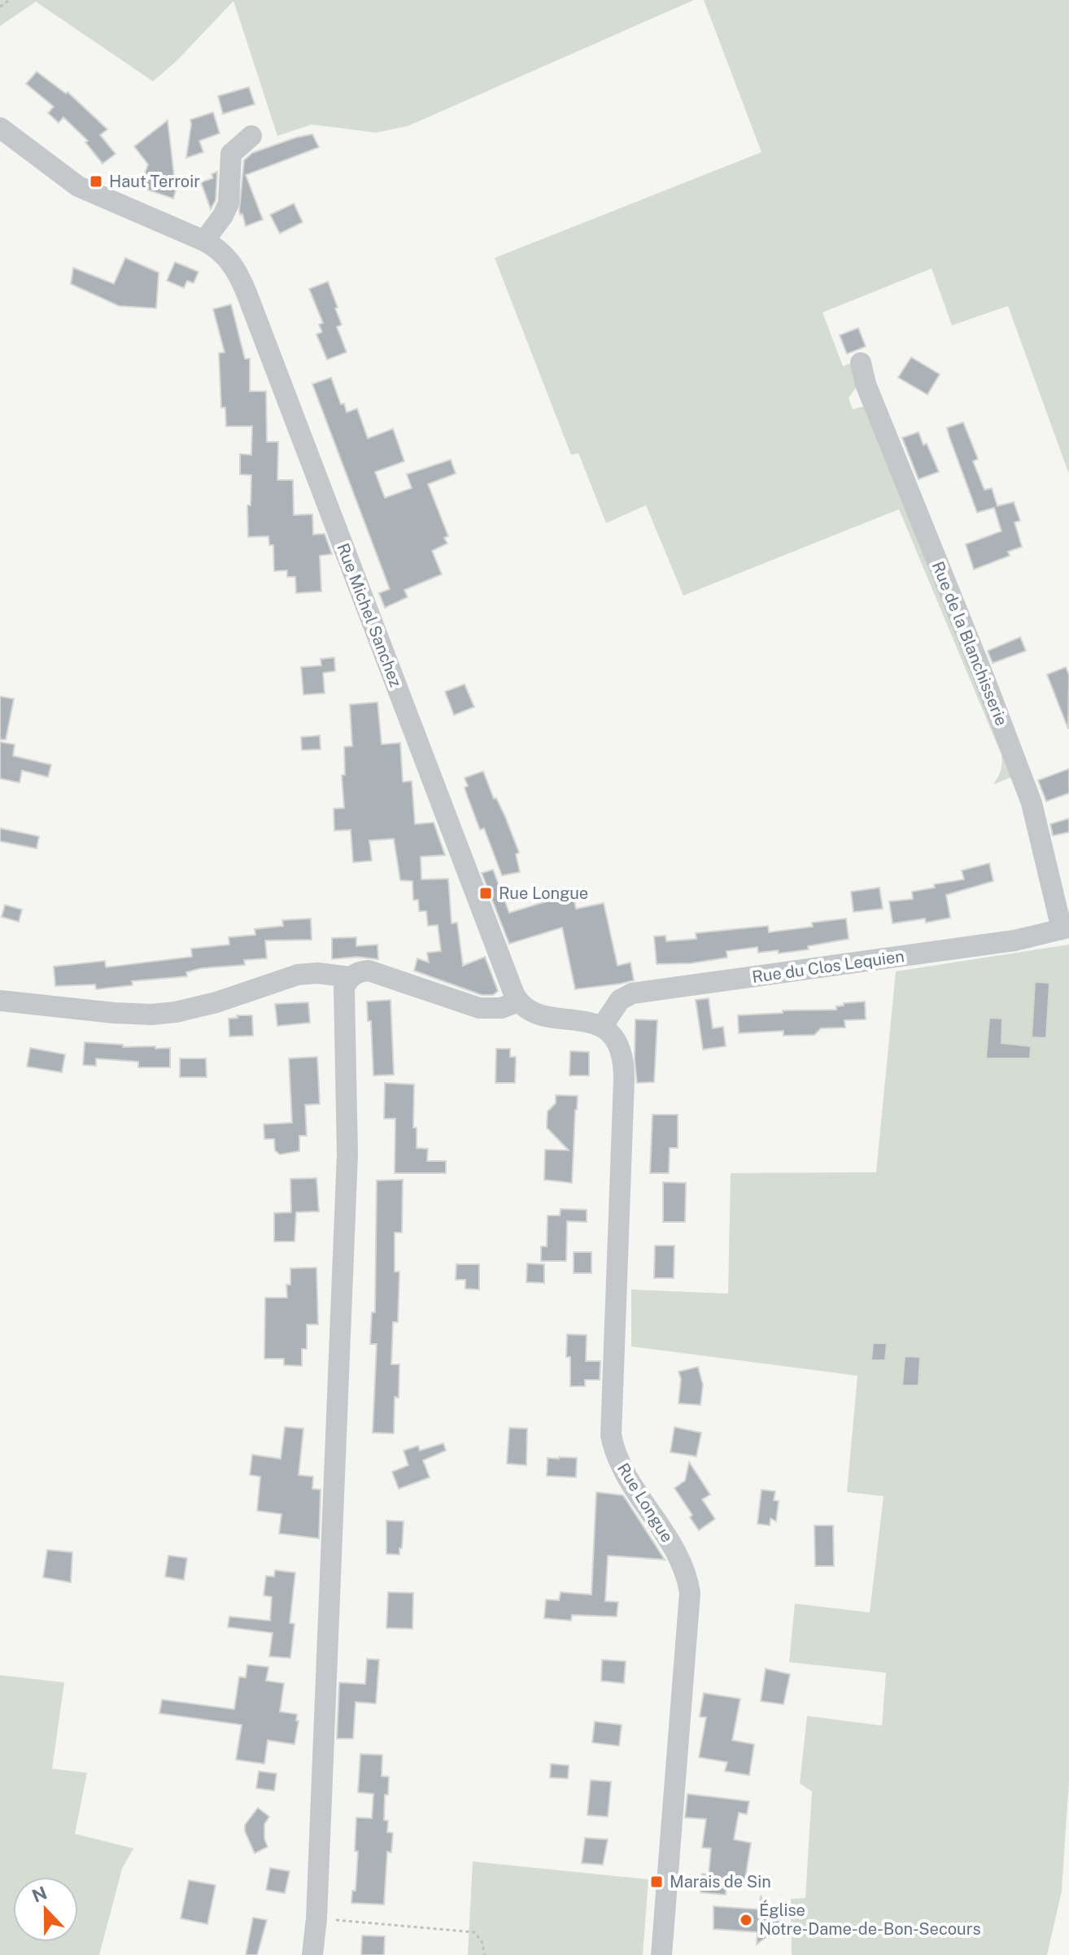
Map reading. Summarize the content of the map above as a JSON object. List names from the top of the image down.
{
  "streets": {
    "street": [
      "Rue Michel Sanchez",
      "Rue de la Blanchisserie",
      "Rue du Clos Lequien",
      "Rue Longue"
    ]
  },
  "crossings": [
    ["Rue de la Blanchisserie", "Rue du Clos Lequien"],
    ["Rue du Clos Lequien", "Rue Longue"]
  ],
  "places": {
    "transit": ["Haut Terroir", "Rue Longue", "Marais de Sin"],
    "other": ["Église Notre-Dame-de-Bon-Secours"]
  },
  "north": "top"
}
